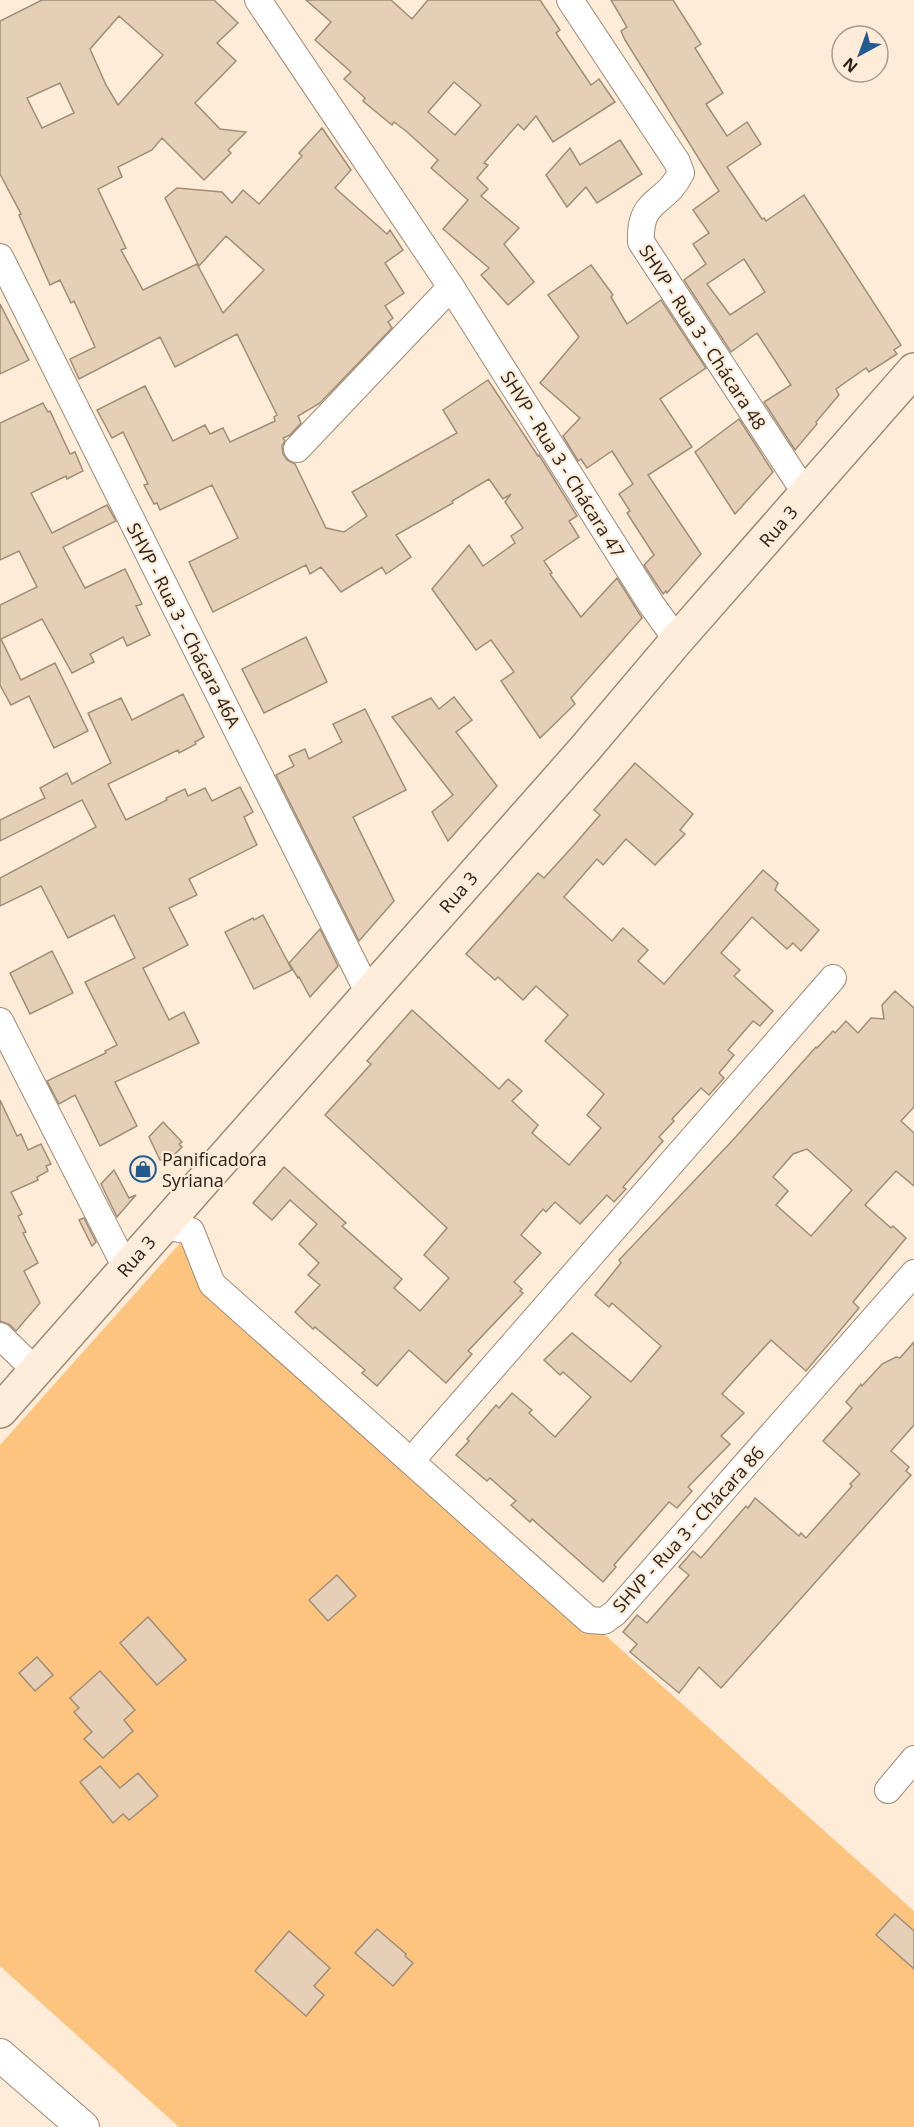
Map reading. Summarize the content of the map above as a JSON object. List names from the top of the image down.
{
  "streets": {
    "main road": ["Rua 3"],
    "street": [
      "SHVP - Rua 3 - Chácara 48",
      "SHVP - Rua 3 - Chácara 47",
      "SHVP - Rua 3 - Chácara 46A",
      "SHVP - Rua 3 - Chácara 86"
    ]
  },
  "crossings": [
    ["SHVP - Rua 3 - Chácara 48", "Rua 3"],
    ["SHVP - Rua 3 - Chácara 47", "Rua 3"],
    ["Rua 3", "SHVP - Rua 3 - Chácara 46A"],
    ["Rua 3", "SHVP - Rua 3 - Chácara 86"]
  ],
  "places": {
    "shop": ["Panificadora Syriana"]
  },
  "north": "bottom left"
}
